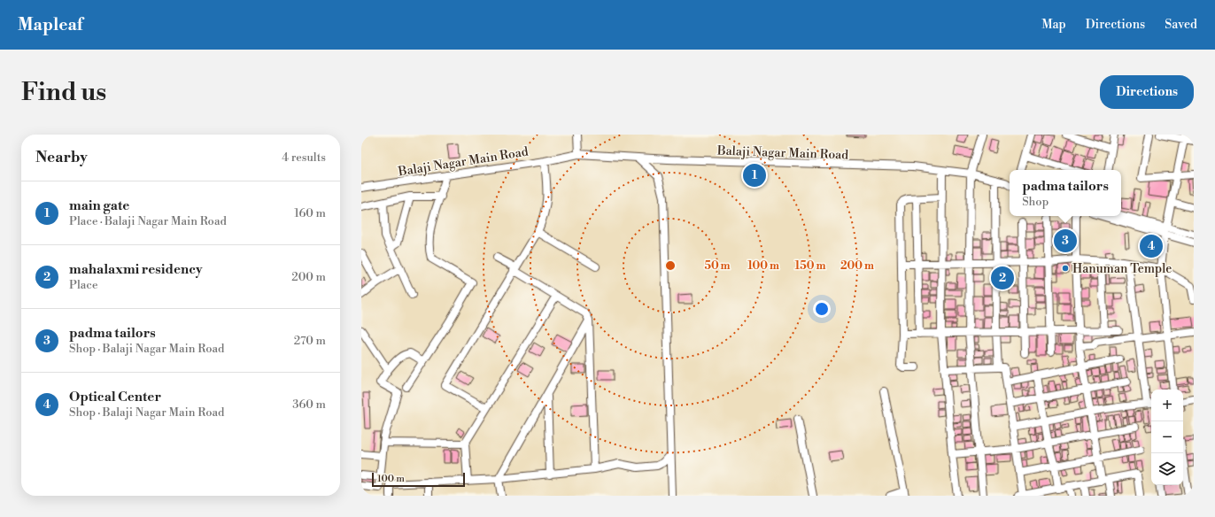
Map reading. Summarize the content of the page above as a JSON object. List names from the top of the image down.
{
  "streets": {
    "street": ["Balaji Nagar Main Road"]
  },
  "places": ["Hanuman Temple"],
  "scale_bar": "100 m",
  "page": {
    "header": "Mapleaf",
    "nav": ["Map", "Directions", "Saved"],
    "buttons": "Directions",
    "title": "Find us",
    "heading": ["Nearby", "4 results"],
    "pins": [
      "1",
      "3",
      "4",
      "2"
    ],
    "popup": ["padma tailors", "Shop"],
    "list": [
      {
        "mark": "1",
        "name": "main gate",
        "note": "Place · Balaji Nagar Main Road",
        "value": "160 m"
      },
      {
        "mark": "2",
        "name": "mahalaxmi residency",
        "note": "Place",
        "value": "200 m"
      },
      {
        "mark": "3",
        "name": "padma tailors",
        "note": "Shop · Balaji Nagar Main Road",
        "value": "270 m"
      },
      {
        "mark": "4",
        "name": "Optical Center",
        "note": "Shop · Balaji Nagar Main Road",
        "value": "360 m"
      }
    ],
    "map_buttons": ["+", "−"],
    "scale": "100 m"
  },
  "rings": [
    "50 m",
    "100 m",
    "150 m",
    "200 m"
  ]
}
